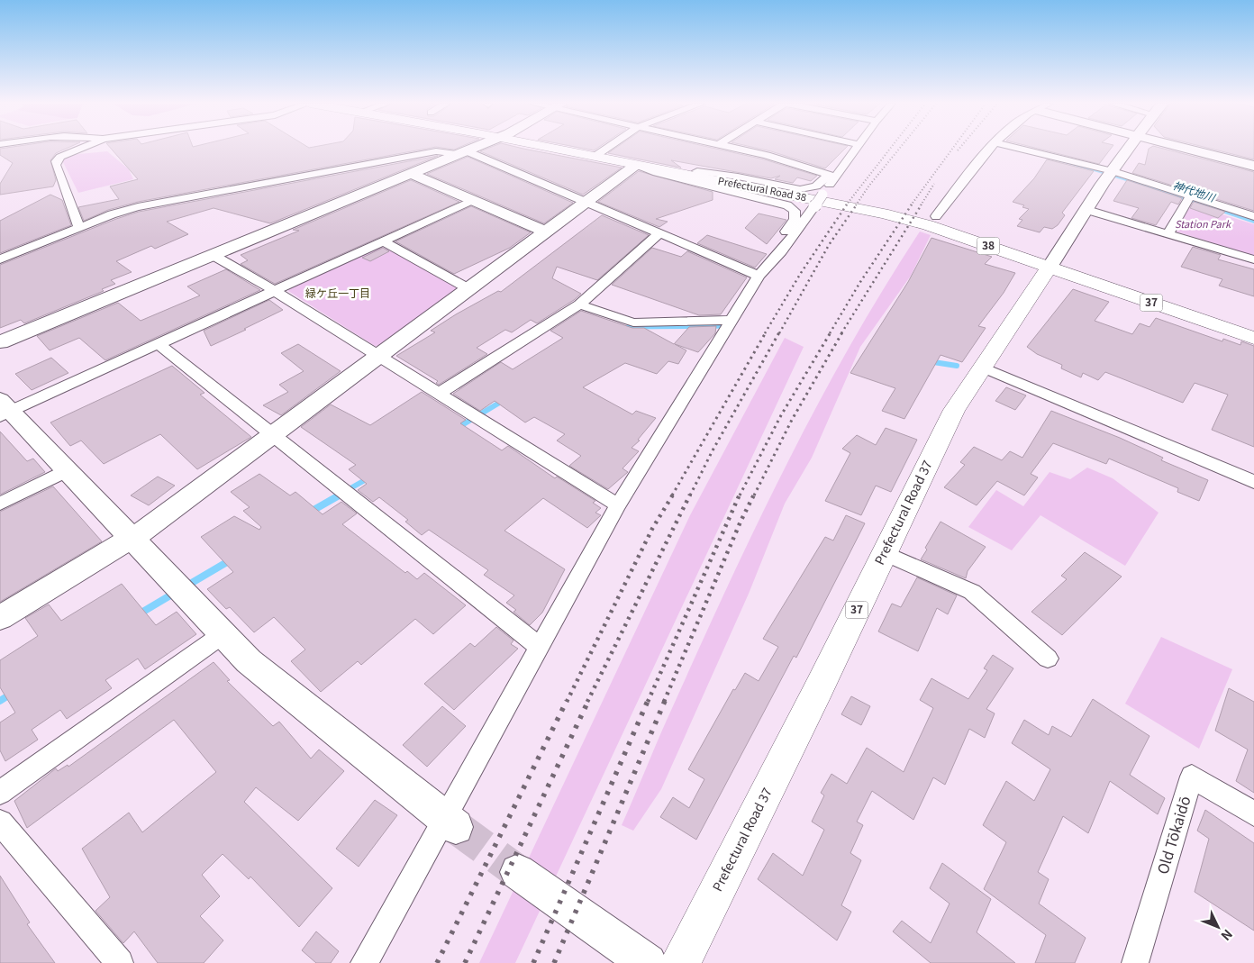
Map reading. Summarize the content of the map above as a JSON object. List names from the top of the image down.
{
  "streets": {
    "main road": [
      "Prefectural Road 38",
      "38",
      "37",
      "Prefectural Road 37"
    ],
    "street": ["Old Tōkaidō"]
  },
  "crossings": [
    ["Prefectural Road 38", "37"],
    ["Prefectural Road 38", "Prefectural Road 37"],
    ["37", "Prefectural Road 37"]
  ],
  "districts": ["緑ケ丘一丁目"],
  "water": ["神代地川"],
  "parks": ["Station Park"],
  "north": "bottom right"
}
